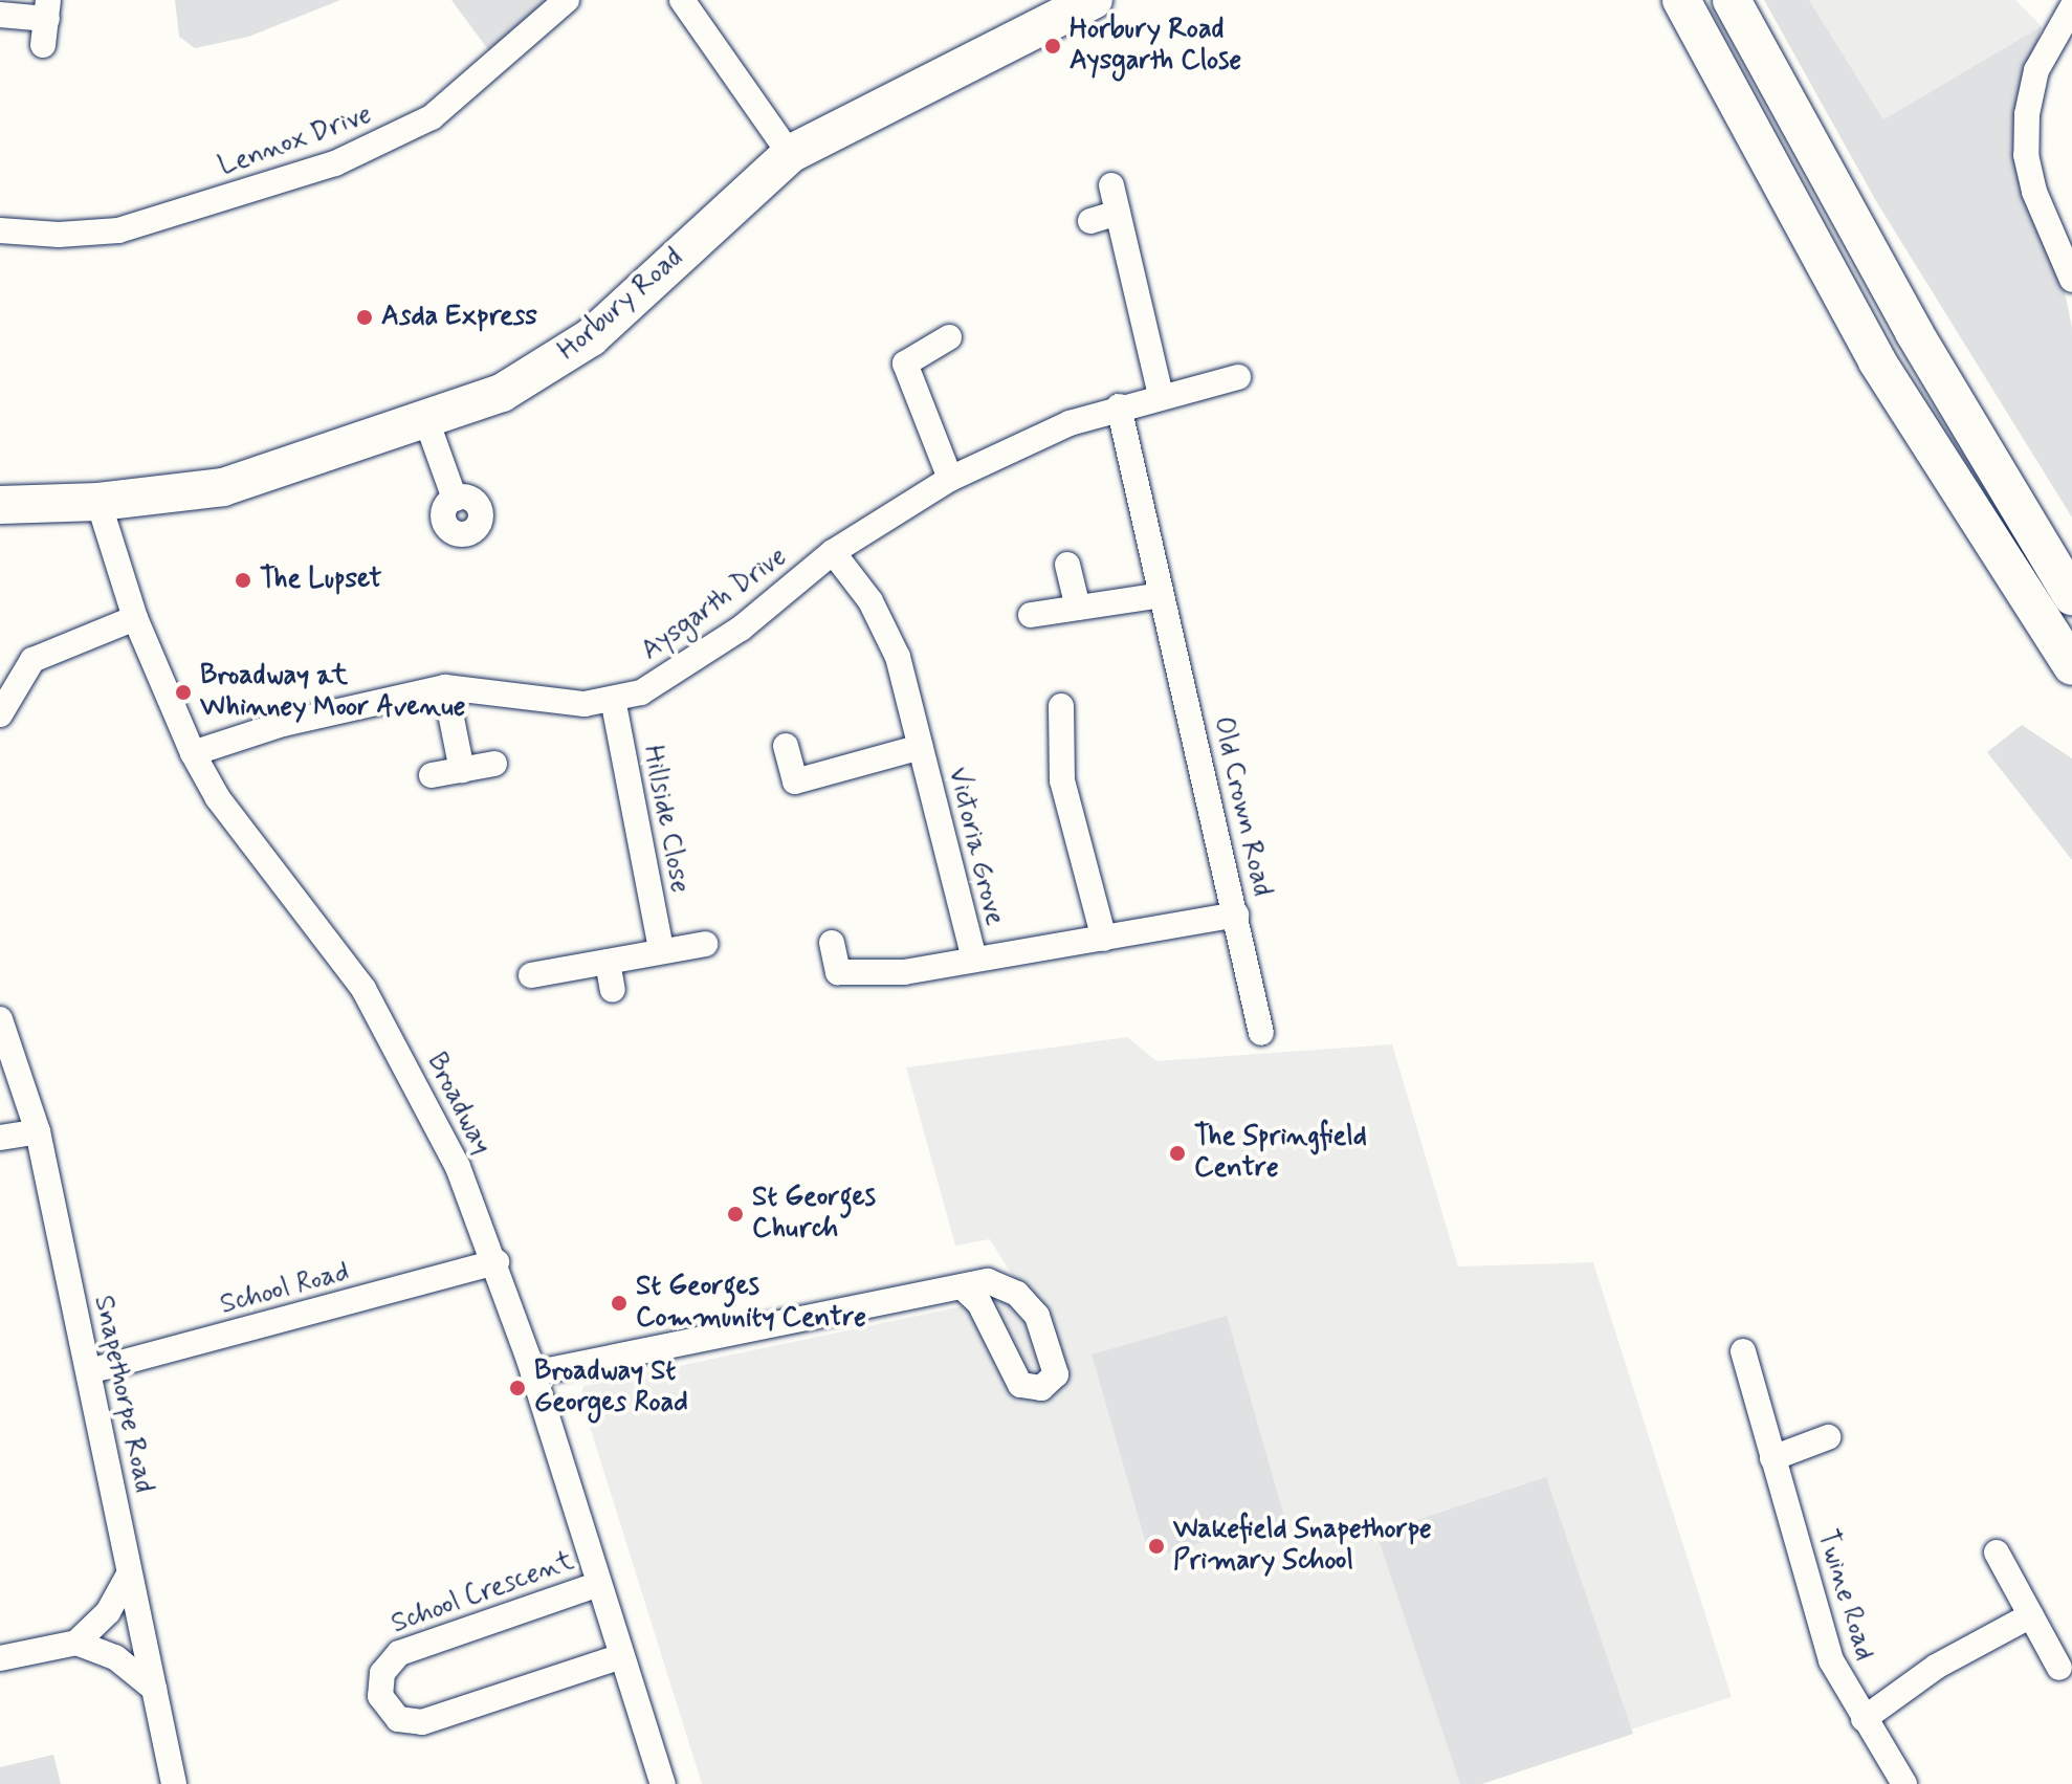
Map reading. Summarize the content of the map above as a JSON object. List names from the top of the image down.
{
  "streets": {
    "highway": ["Horbury Road"],
    "street": [
      "Lennox Drive",
      "Aysgarth Drive",
      "Old Crown Road",
      "Hillside Close",
      "Victoria Grove",
      "Broadway",
      "School Road",
      "Snapethorpe Road",
      "School Crescent",
      "Twine Road"
    ]
  },
  "crossings": [
    ["Horbury Road", "Broadway"],
    ["Aysgarth Drive", "Old Crown Road"],
    ["Aysgarth Drive", "Hillside Close"],
    ["Aysgarth Drive", "Victoria Grove"],
    ["Aysgarth Drive", "Broadway"],
    ["Old Crown Road", "Victoria Grove"],
    ["Broadway", "School Road"],
    ["Broadway", "School Crescent"],
    ["School Road", "Snapethorpe Road"]
  ],
  "places": [
    "Horbury Road Aysgarth Close",
    "Asda Express",
    "The Lupset",
    "Broadway at Whinney Moor Avenue",
    "The Springfield Centre",
    "St Georges Church",
    "St Georges Community Centre",
    "Broadway St Georges Road",
    "Wakefield Snapethorpe Primary School"
  ]
}
